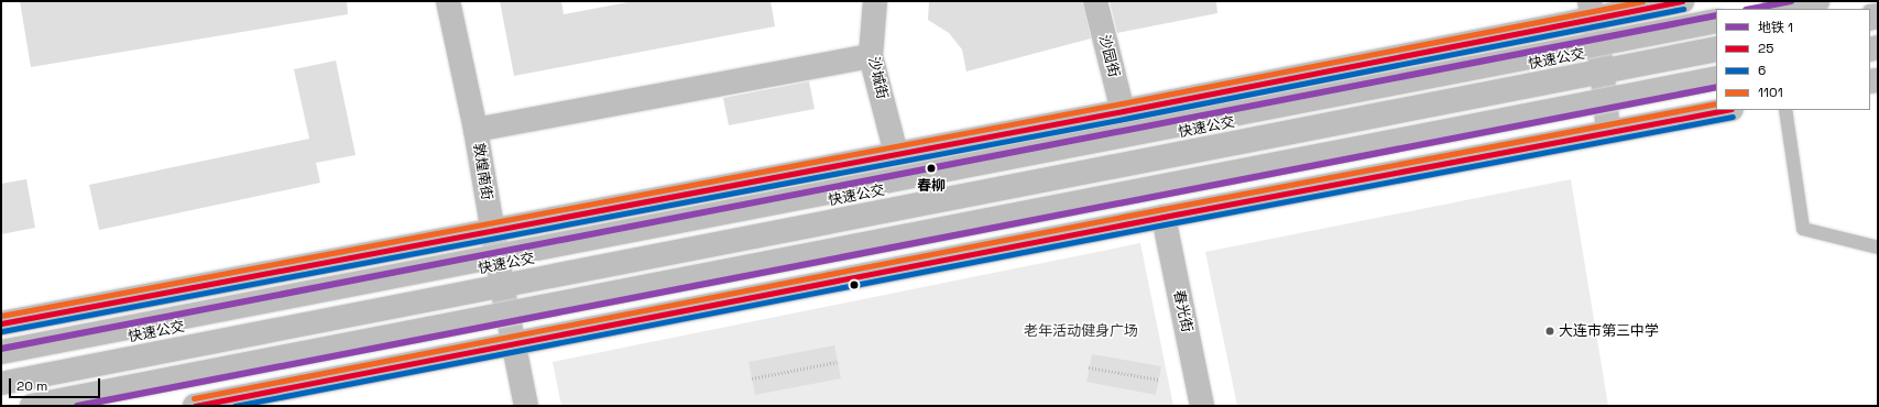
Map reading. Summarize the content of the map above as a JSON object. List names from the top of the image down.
{
  "streets": {
    "main road": [
      "沙园街",
      "沙城街",
      "敦煌南街",
      "春光街"
    ],
    "lane": ["快速公交"]
  },
  "crossings": [
    ["快速公交", "敦煌南街"]
  ],
  "parks": ["老年活动健身广场"],
  "places": ["春柳", "大连市第三中学"],
  "lines": [
    "metro line 1",
    "transit line 25",
    "transit line 1101",
    "transit line 6"
  ],
  "legend": [
    "地铁 1",
    "25",
    "6",
    "1101"
  ],
  "scale_bar": "20 m"
}
